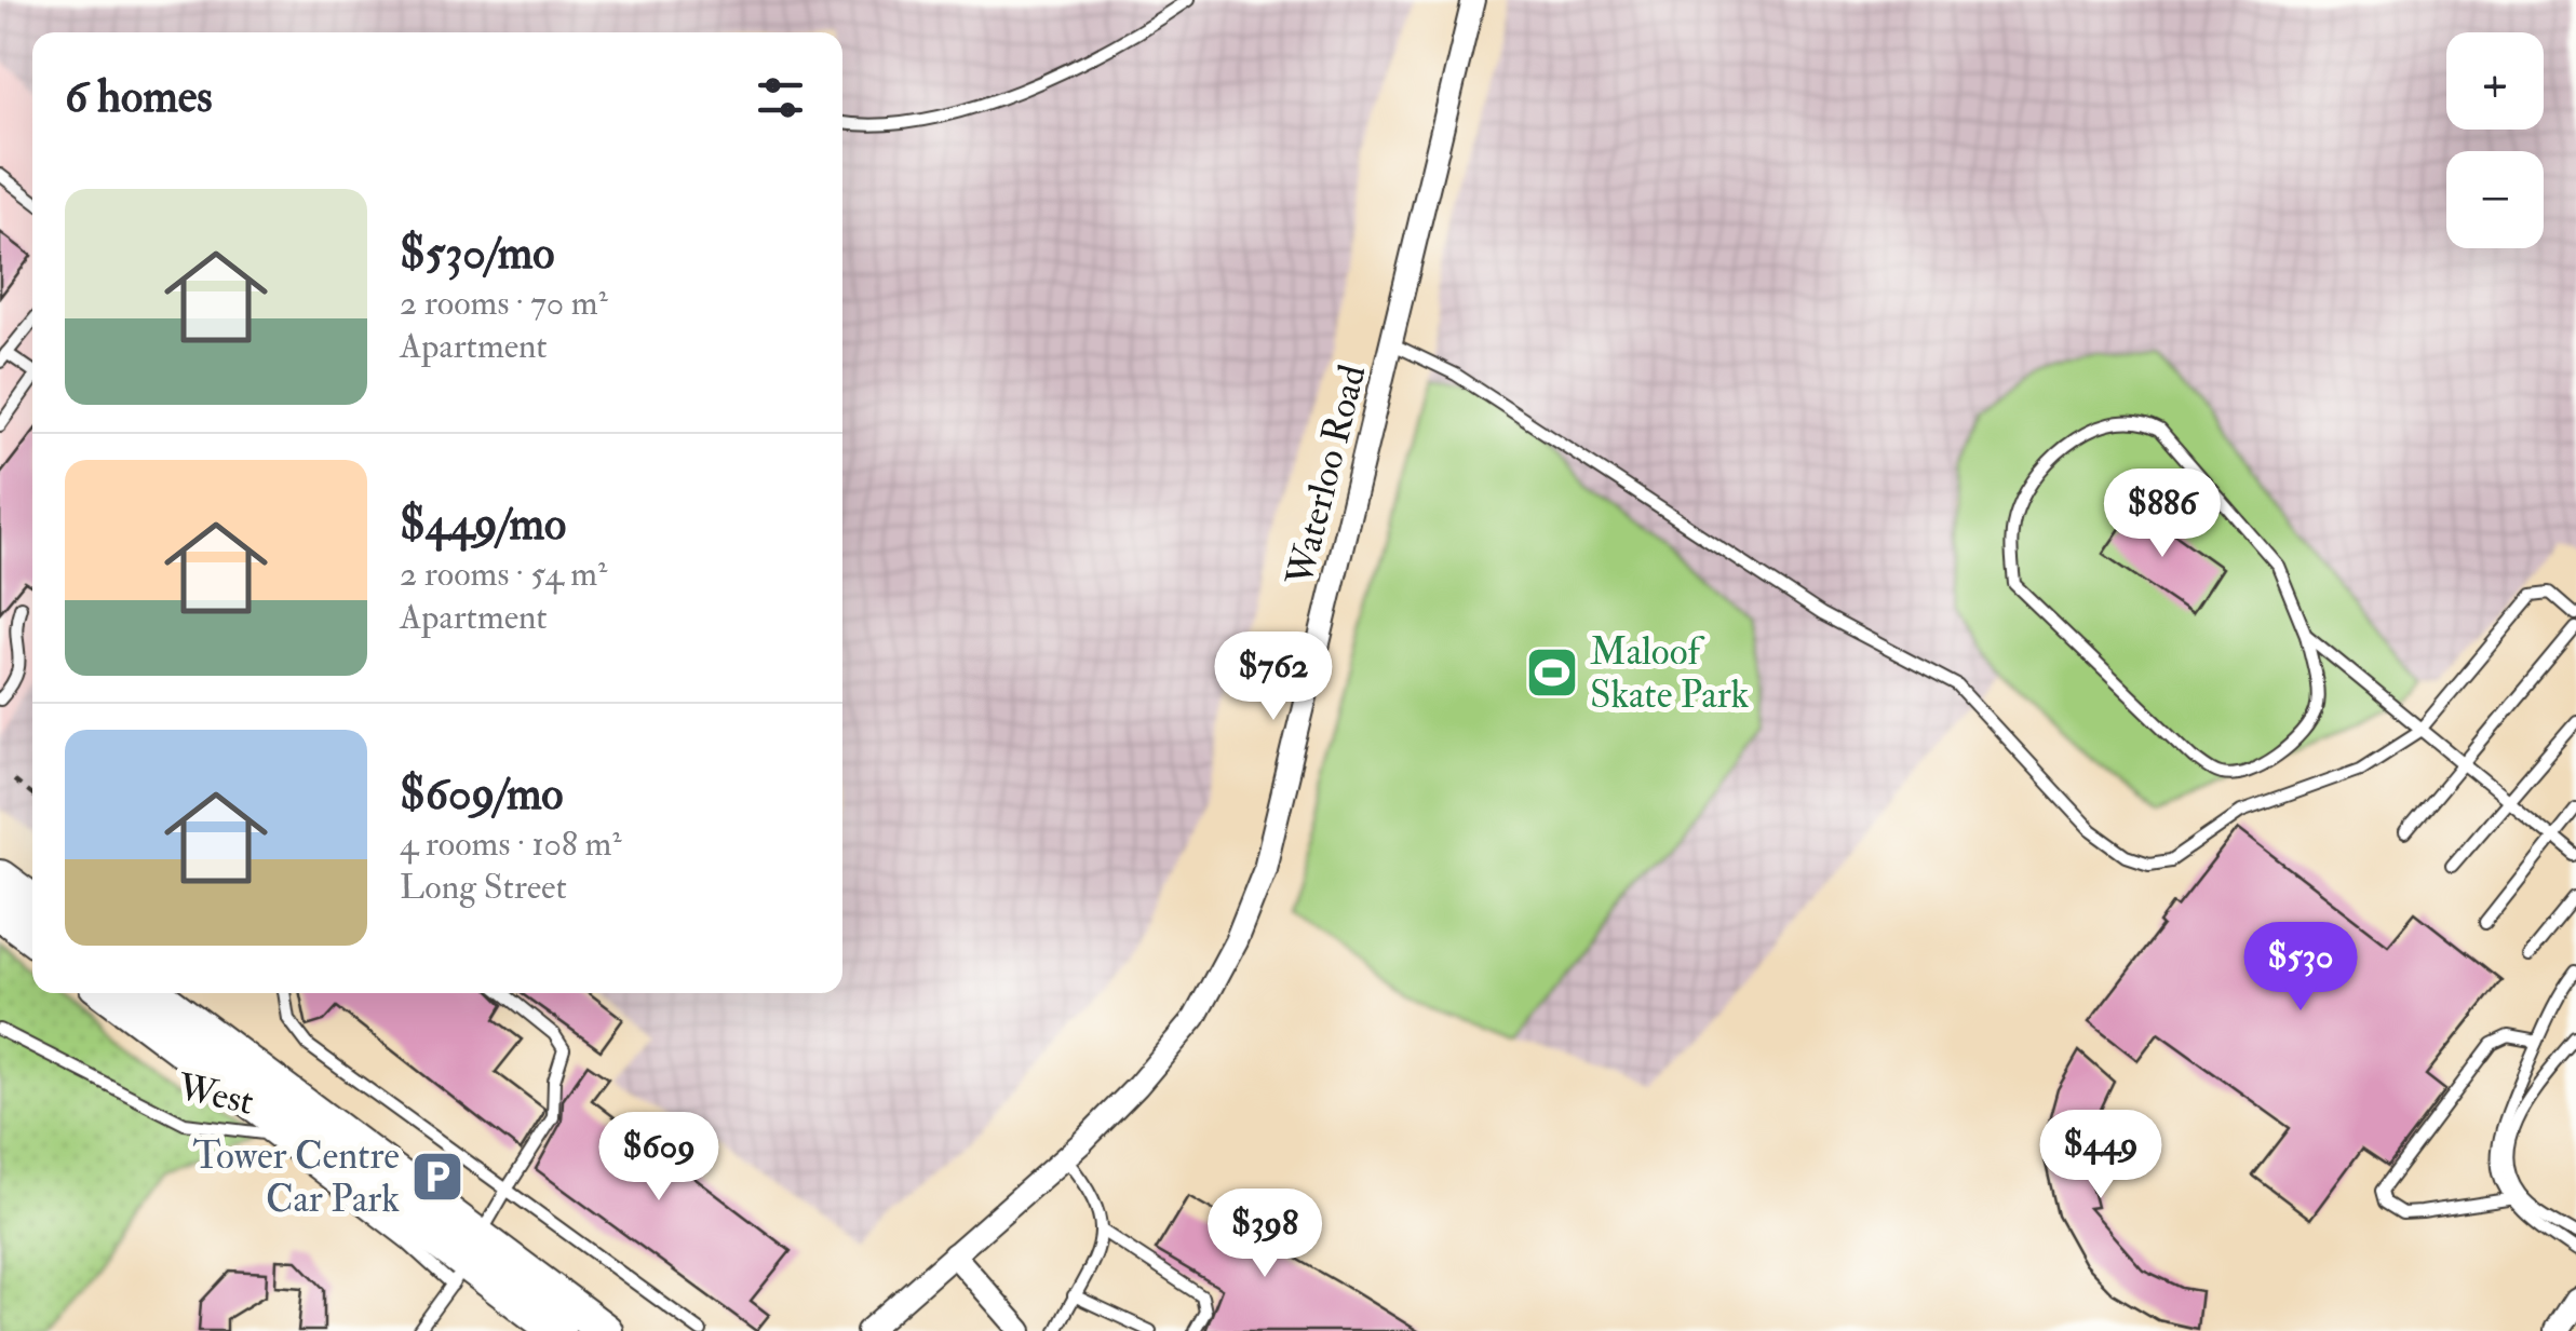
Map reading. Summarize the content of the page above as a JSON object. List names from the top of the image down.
{
  "streets": {
    "street": ["Waterloo Road"],
    "lane": ["West"]
  },
  "places": {
    "sports": ["Maloof Skate Park"],
    "parking": ["Tower Centre Car Park"]
  },
  "page": {
    "map_buttons": ["+", "−"],
    "heading": "6 homes",
    "list": [
      {
        "name": "$530/mo",
        "note": "2 rooms · 70 m² · Apartment"
      },
      {
        "name": "$449/mo",
        "note": "2 rooms · 54 m² · Apartment"
      },
      {
        "name": "$609/mo",
        "note": "4 rooms · 108 m² · Long Street"
      }
    ],
    "price": [
      "$886",
      "$762",
      "$530",
      "$449",
      "$609",
      "$398"
    ]
  }
}
